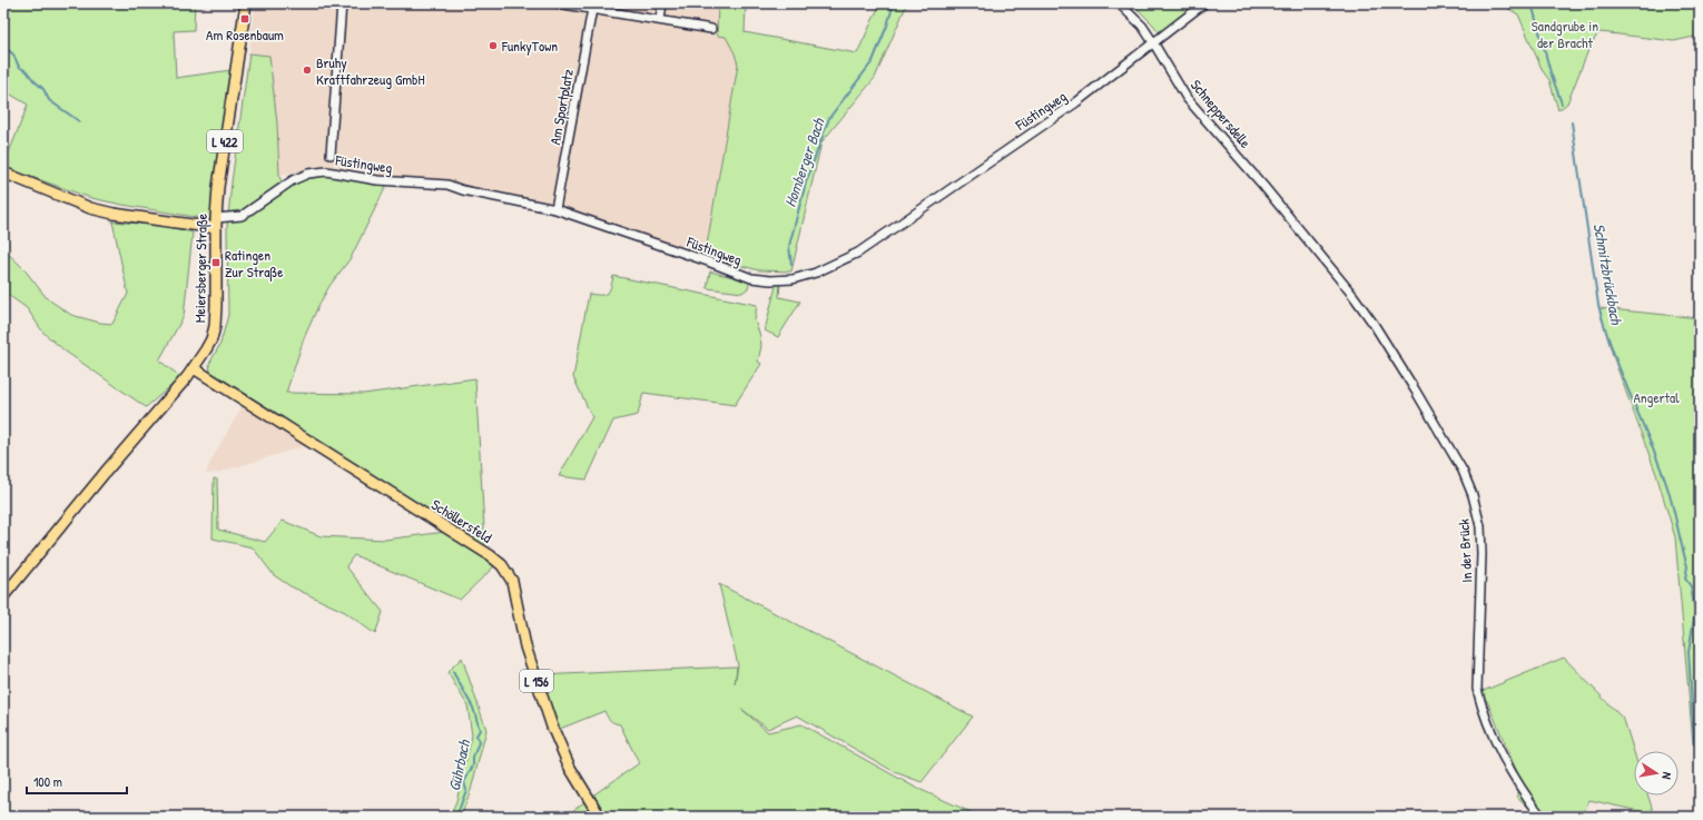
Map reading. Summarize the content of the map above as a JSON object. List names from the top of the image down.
{
  "streets": {
    "main road": [
      "L 422",
      "Meiersberger Straße",
      "Schöllersfeld",
      "L 156"
    ],
    "street": [
      "Am Sportplatz",
      "Füstingweg",
      "Schneppersdelle",
      "In der Brück"
    ]
  },
  "crossings": [
    ["Am Sportplatz", "Füstingweg"],
    ["Füstingweg", "Schneppersdelle"],
    ["Füstingweg", "Meiersberger Straße"],
    ["Schneppersdelle", "In der Brück"],
    ["Meiersberger Straße", "Schöllersfeld"]
  ],
  "water": ["Homberger Bach", "Schmitzbrückbach", "Gührbach"],
  "parks": ["Sandgrube in der Bracht", "Angertal"],
  "places": {
    "transit": ["Am Rosenbaum", "Ratingen Zur Straße"],
    "other": ["FunkyTown", "Bruhy Kraftfahrzeug GmbH"]
  },
  "scale_bar": "100 m",
  "north": "right"
}
